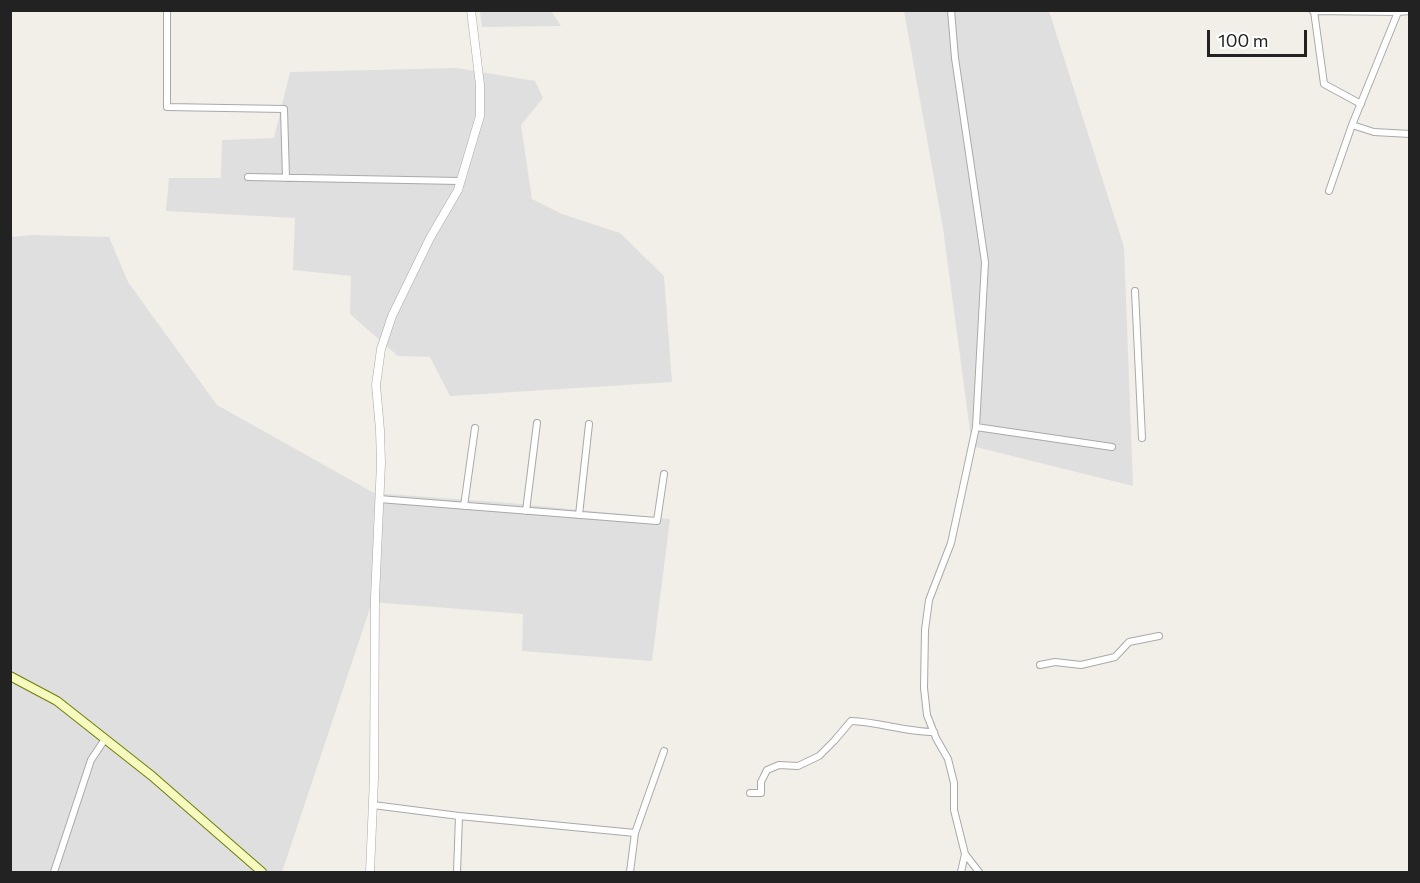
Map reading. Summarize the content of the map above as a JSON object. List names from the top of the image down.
{
  "scale_bar": "100 m"
}
